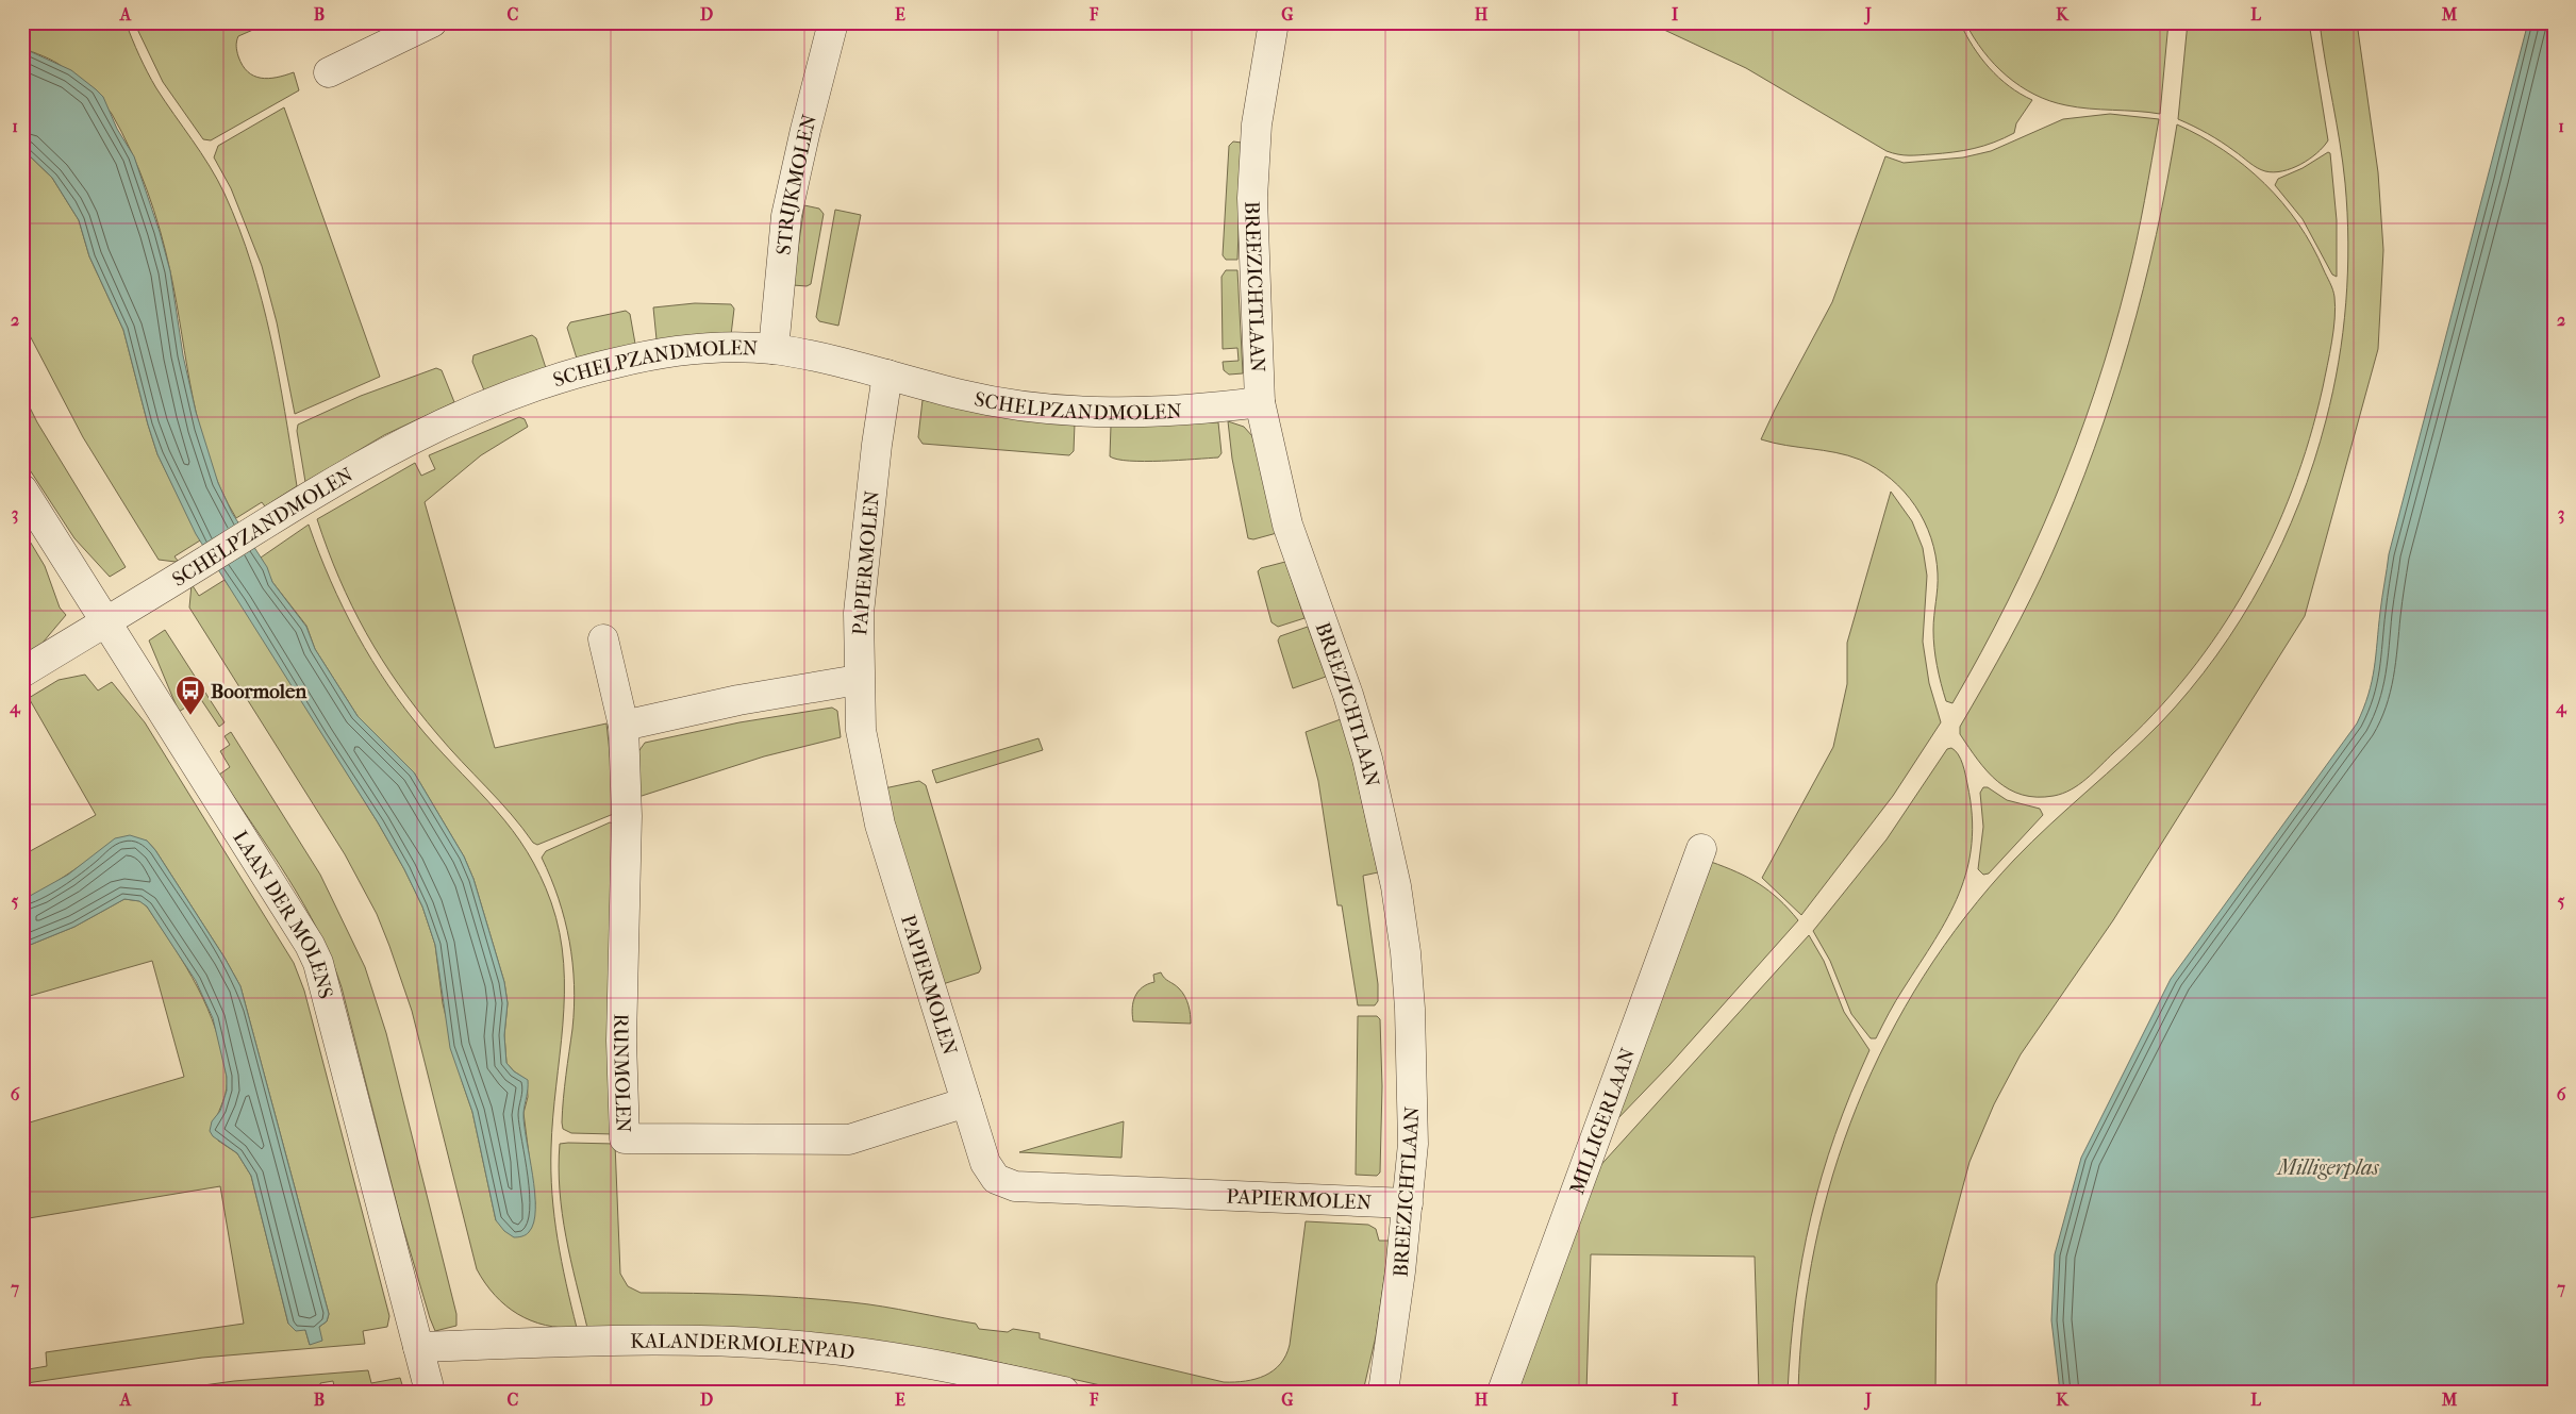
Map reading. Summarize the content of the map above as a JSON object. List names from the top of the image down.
{
  "streets": {
    "street": [
      "STRIJKMOLEN",
      "BREEZICHTLAAN",
      "SCHELPZANDMOLEN",
      "PAPIERMOLEN",
      "LAAN DER MOLENS",
      "RUNMOLEN",
      "MILLIGERLAAN",
      "KALANDERMOLENPAD"
    ]
  },
  "crossings": [
    ["STRIJKMOLEN", "SCHELPZANDMOLEN"],
    ["BREEZICHTLAAN", "SCHELPZANDMOLEN"],
    ["BREEZICHTLAAN", "PAPIERMOLEN"],
    ["SCHELPZANDMOLEN", "PAPIERMOLEN"],
    ["SCHELPZANDMOLEN", "LAAN DER MOLENS"],
    ["PAPIERMOLEN", "RUNMOLEN"],
    ["LAAN DER MOLENS", "KALANDERMOLENPAD"]
  ],
  "water": ["Milligerplas"],
  "places": {
    "bus stop": ["Boormolen"]
  },
  "grid": {
    "columns": [
      "A",
      "B",
      "C",
      "D",
      "E",
      "F",
      "G",
      "H",
      "I",
      "J",
      "K",
      "L",
      "M"
    ],
    "rows": [
      "1",
      "2",
      "3",
      "4",
      "5",
      "6",
      "7"
    ]
  }
}
